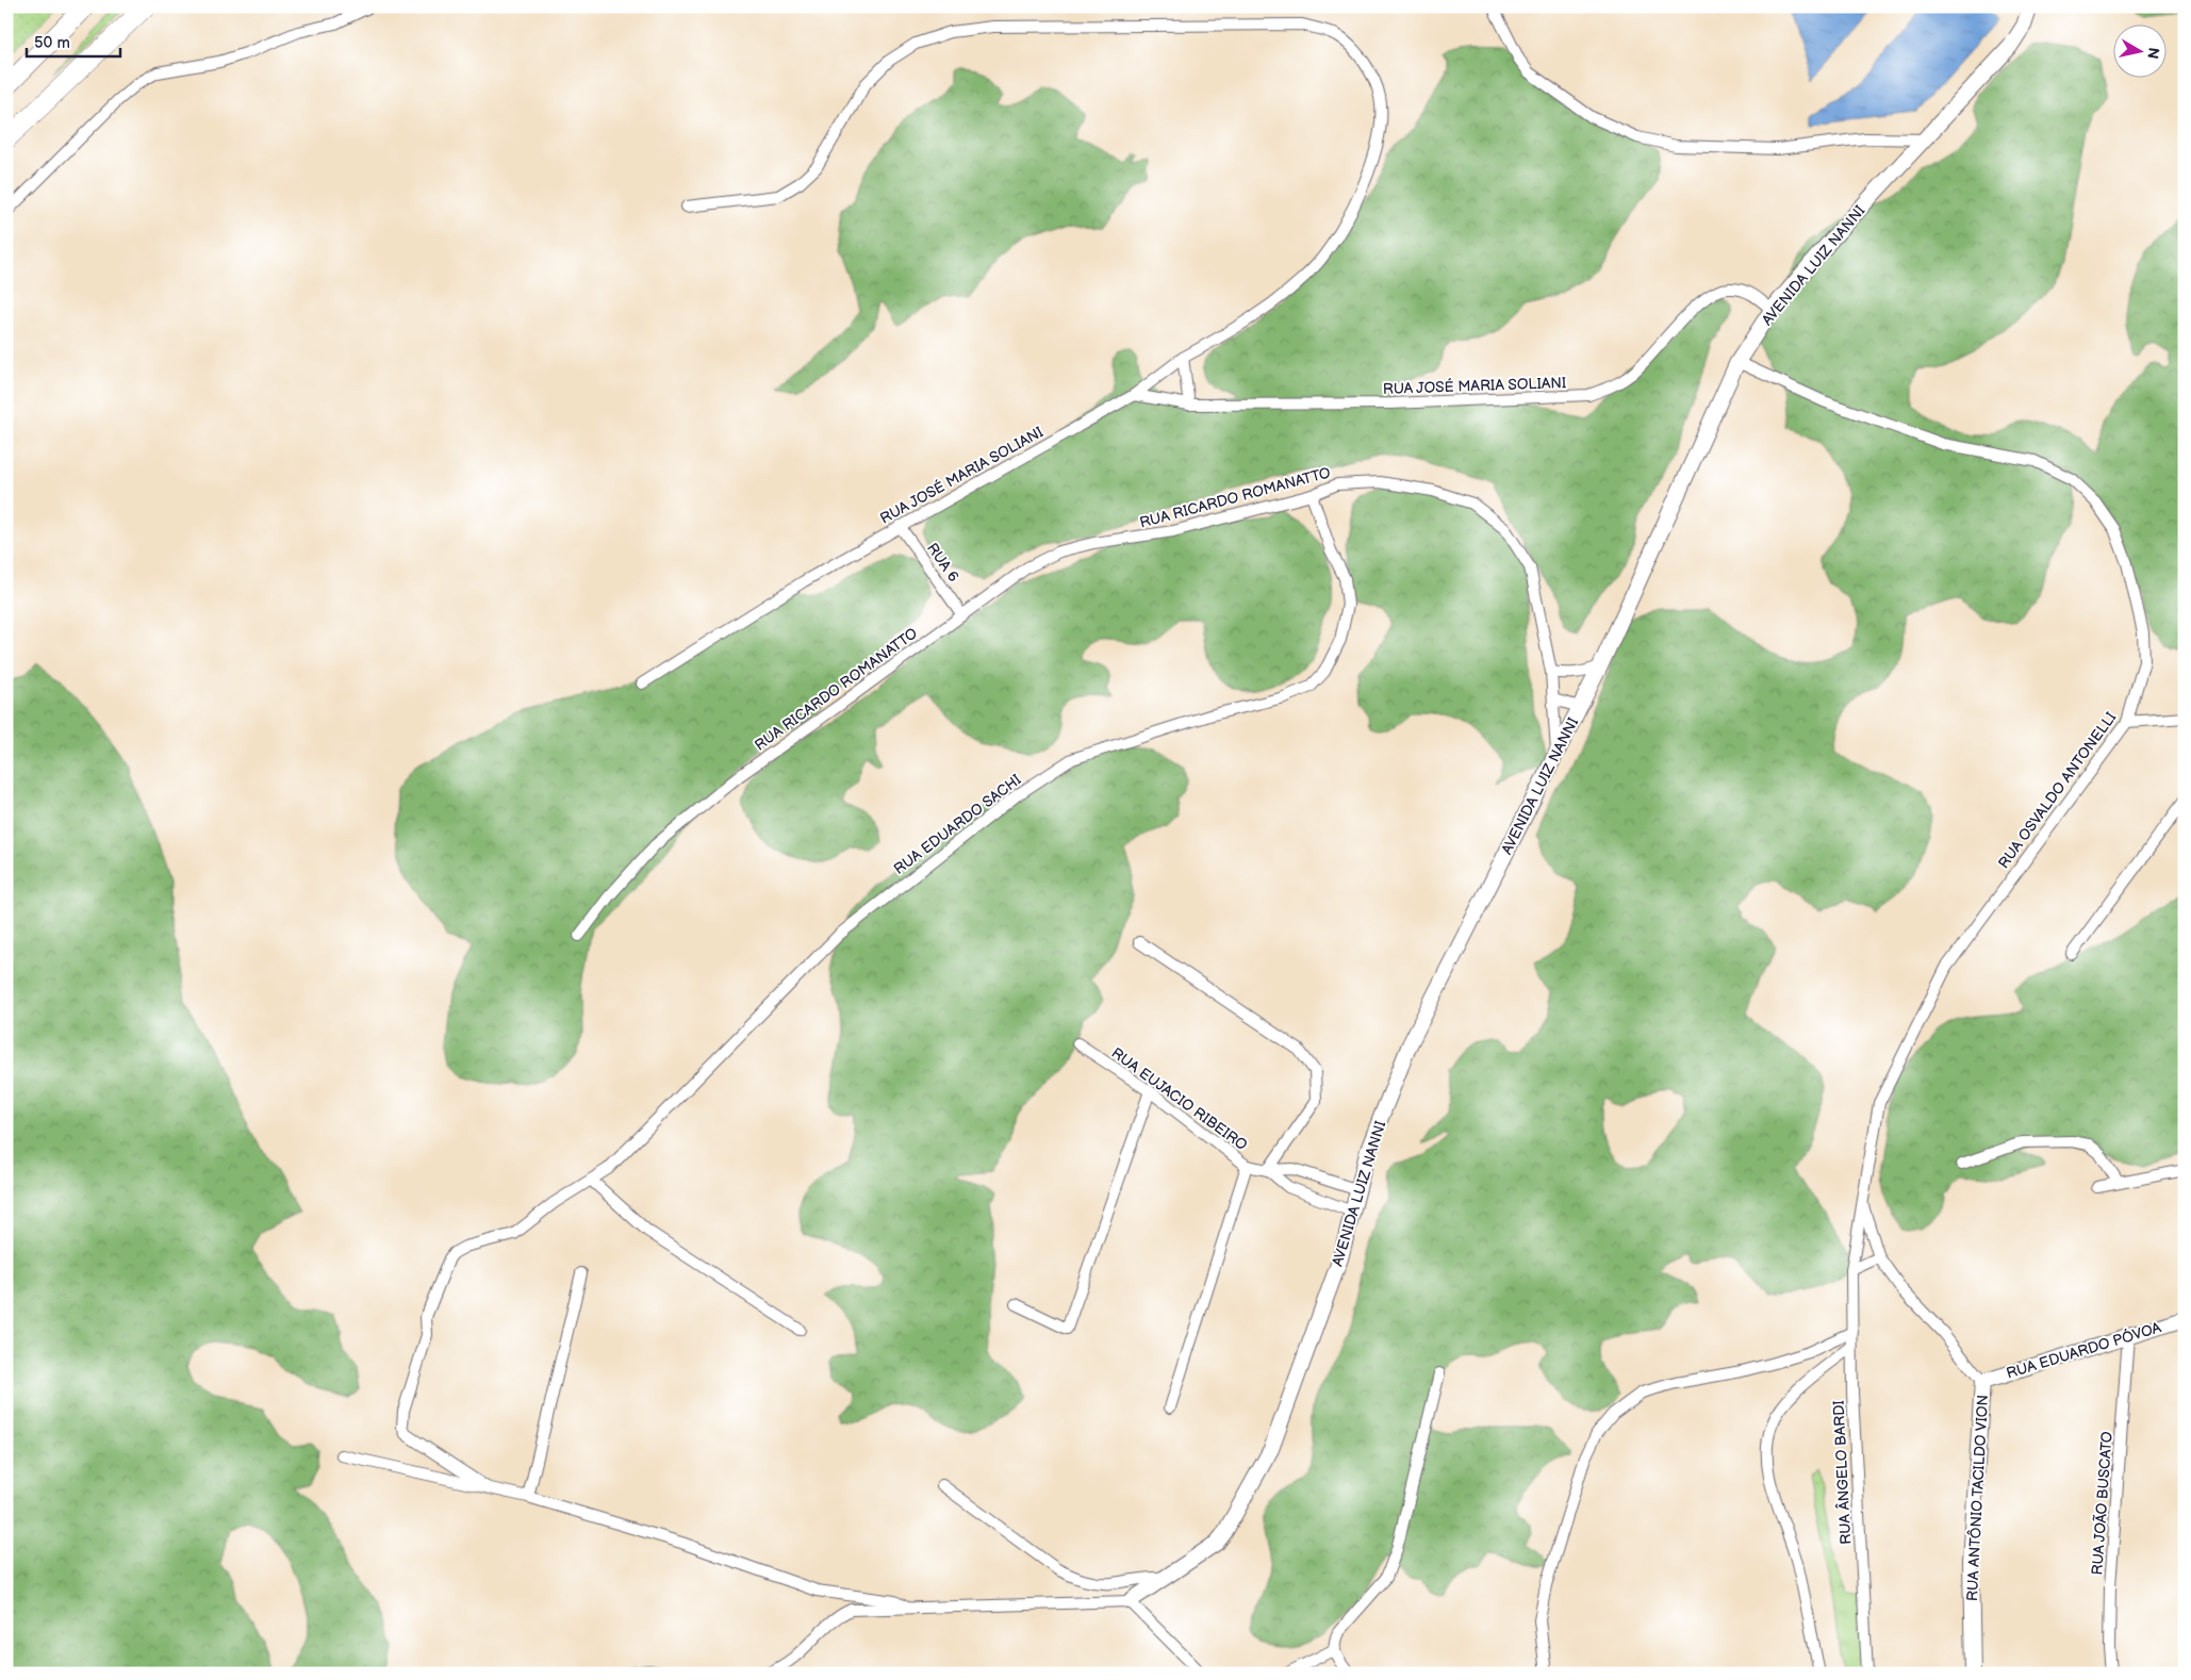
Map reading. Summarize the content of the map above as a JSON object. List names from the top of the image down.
{
  "streets": {
    "street": [
      "AVENIDA LUIZ NANNI",
      "RUA JOSÉ MARIA SOLIANI",
      "RUA RICARDO ROMANATTO",
      "RUA 6",
      "RUA OSVALDO ANTONELLI",
      "RUA EDUARDO SACHI",
      "RUA EUJACIO RIBEIRO",
      "RUA EDUARDO PÓVOA",
      "RUA ÂNGELO BARDI",
      "RUA ANTÔNIO TACILDO VION",
      "RUA JOÃO BUSCATO"
    ]
  },
  "crossings": [
    ["AVENIDA LUIZ NANNI", "RUA JOSÉ MARIA SOLIANI"],
    ["AVENIDA LUIZ NANNI", "RUA RICARDO ROMANATTO"],
    ["AVENIDA LUIZ NANNI", "RUA OSVALDO ANTONELLI"],
    ["AVENIDA LUIZ NANNI", "RUA EUJACIO RIBEIRO"],
    ["RUA JOSÉ MARIA SOLIANI", "RUA 6"],
    ["RUA RICARDO ROMANATTO", "RUA 6"],
    ["RUA RICARDO ROMANATTO", "RUA EDUARDO SACHI"],
    ["RUA OSVALDO ANTONELLI", "RUA ÂNGELO BARDI"],
    ["RUA OSVALDO ANTONELLI", "RUA ANTÔNIO TACILDO VION"],
    ["RUA EDUARDO PÓVOA", "RUA ANTÔNIO TACILDO VION"],
    ["RUA EDUARDO PÓVOA", "RUA JOÃO BUSCATO"],
    ["RUA ÂNGELO BARDI", "RUA ANTÔNIO TACILDO VION"]
  ],
  "scale_bar": "50 m",
  "north": "right"
}
